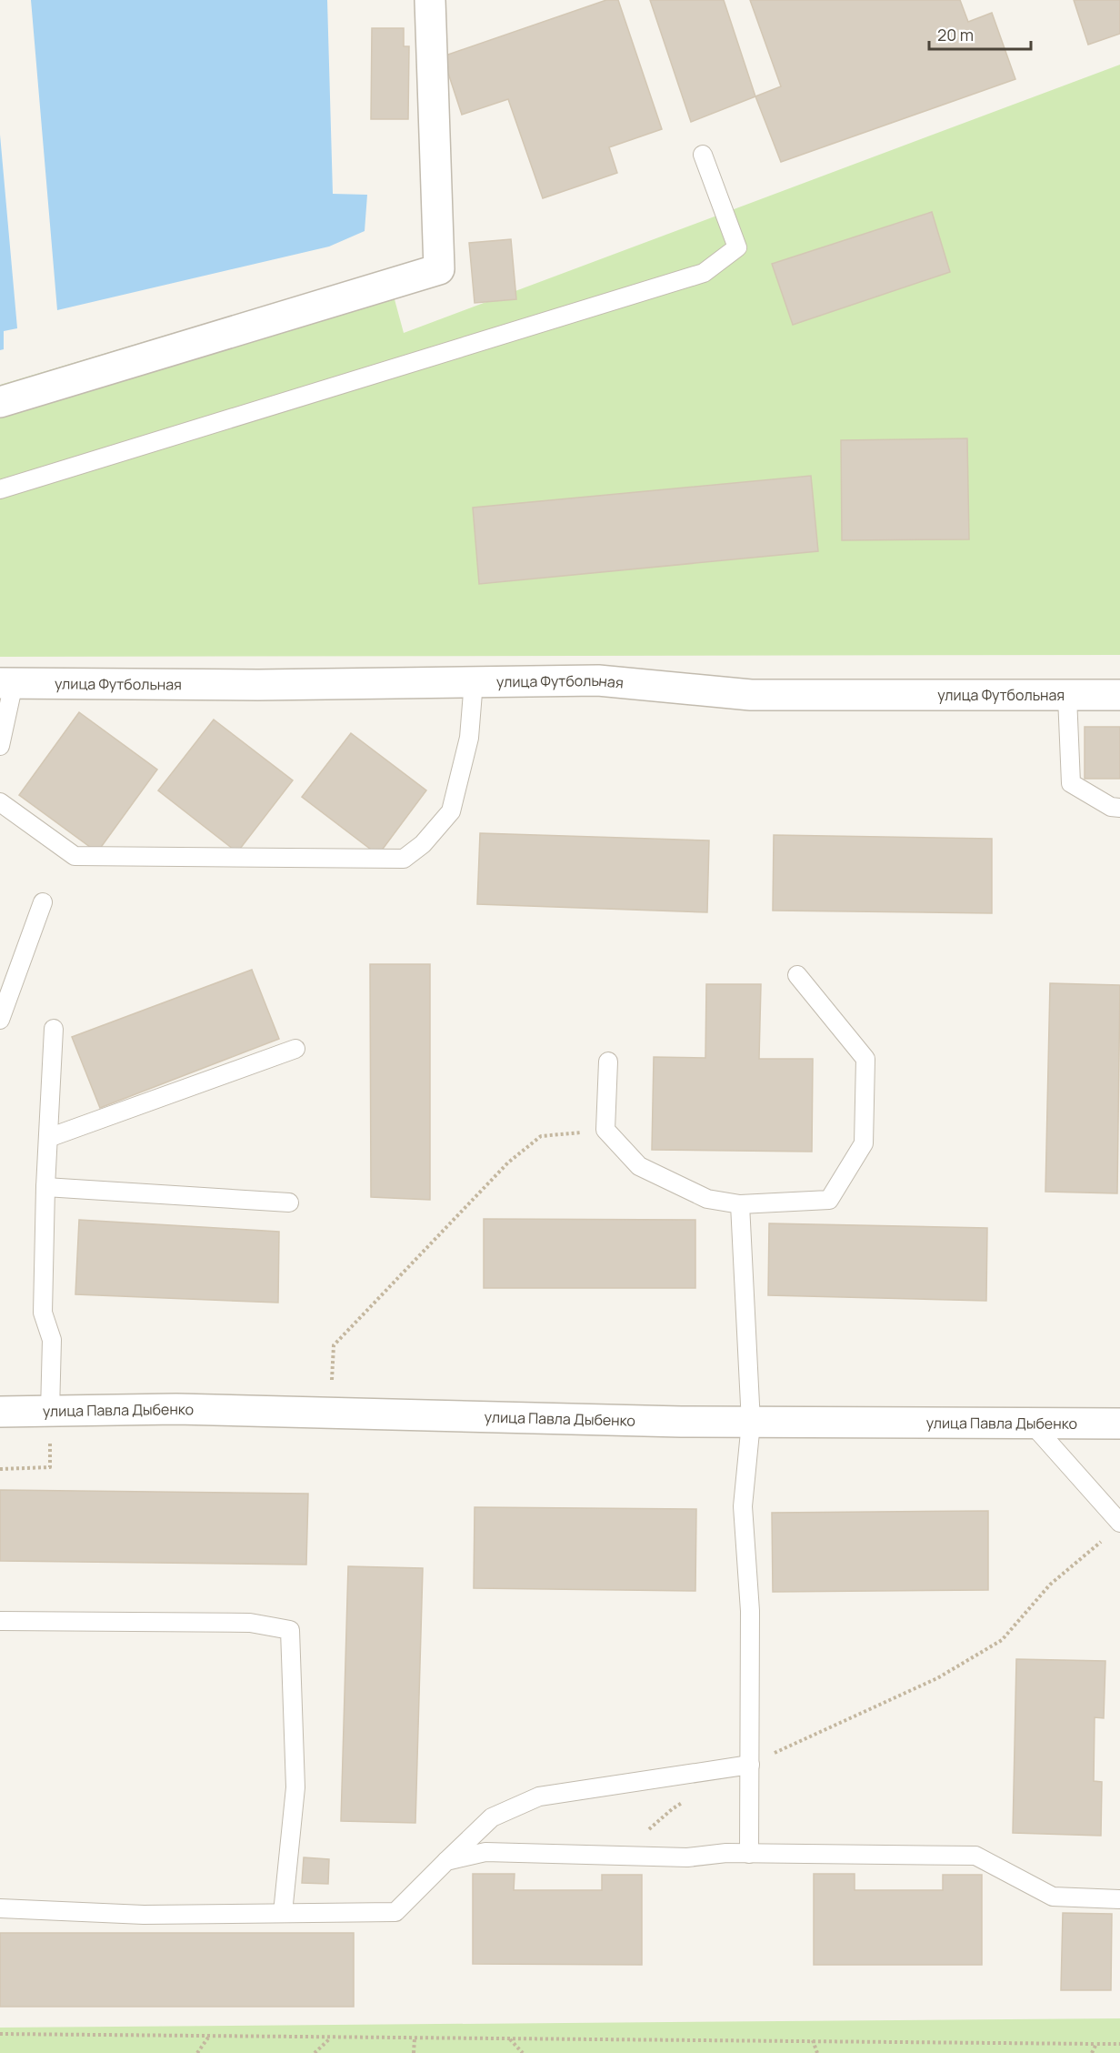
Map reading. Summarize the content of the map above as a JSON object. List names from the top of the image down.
{
  "streets": {
    "street": ["улица Футбольная", "улица Павла Дыбенко"]
  },
  "scale_bar": "20 m"
}
